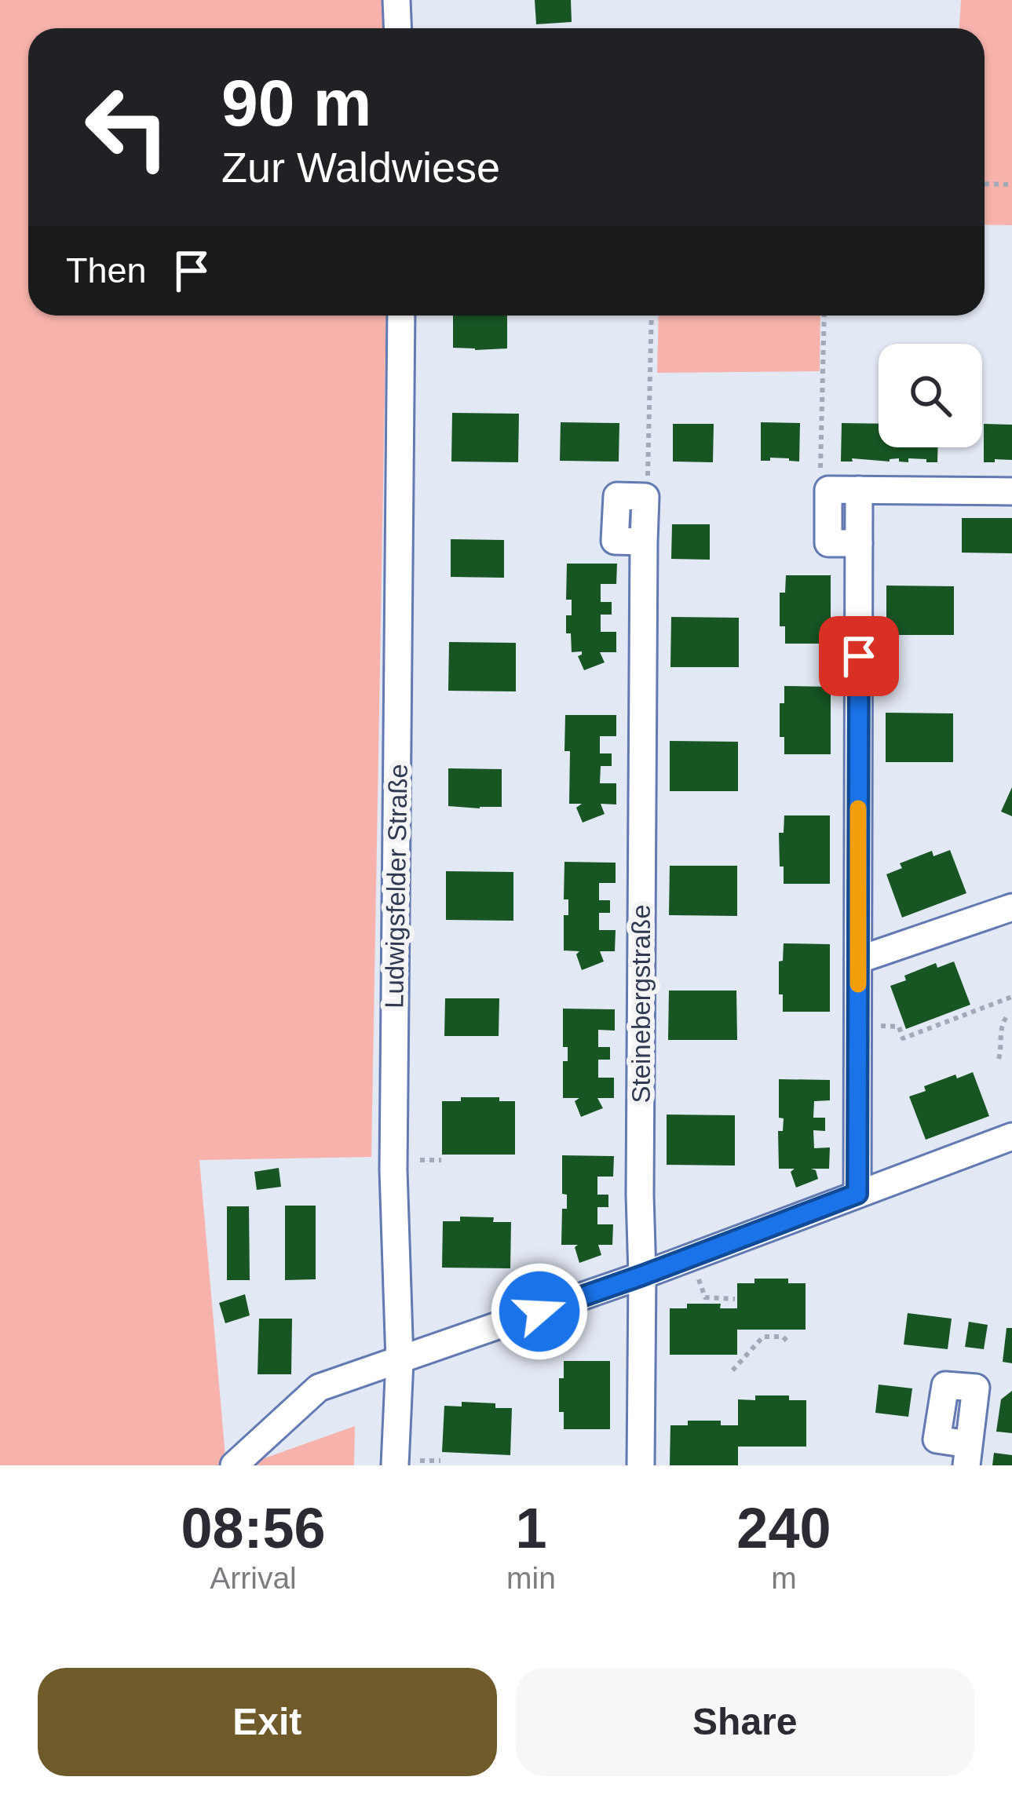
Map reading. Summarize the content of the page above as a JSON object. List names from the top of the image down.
{
  "streets": {
    "street": ["Ludwigsfelder Straße", "Steinebergstraße"]
  },
  "page": {
    "turn": ["90 m", "Zur Waldwiese"],
    "then": "Then",
    "eta": [
      "08:56",
      "Arrival",
      "1",
      "min",
      "240",
      "m"
    ],
    "buttons": ["Exit", "Share"]
  }
}
